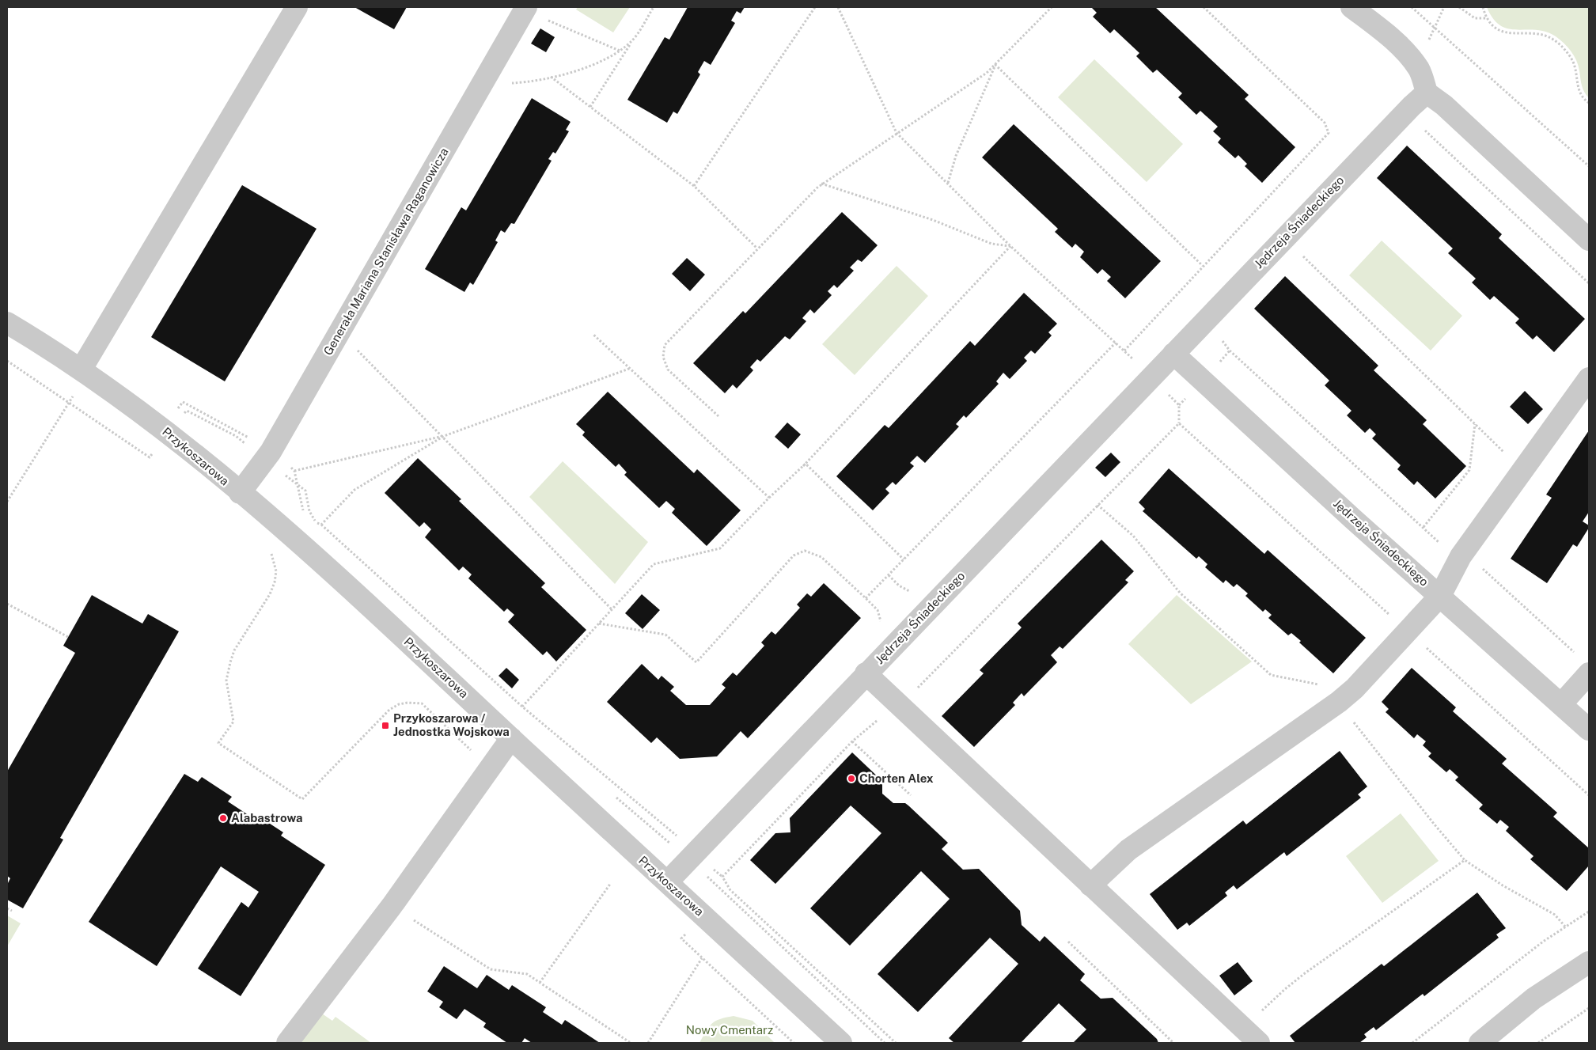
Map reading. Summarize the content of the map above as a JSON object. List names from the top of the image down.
{
  "streets": {
    "street": ["Jędrzeja Śniadeckiego", "Generała Mariana Stanisława Raganowicza", "Przykoszarowa"]
  },
  "crossings": [
    ["Jędrzeja Śniadeckiego", "Przykoszarowa"],
    ["Generała Mariana Stanisława Raganowicza", "Przykoszarowa"]
  ],
  "parks": ["Nowy Cmentarz"],
  "places": {
    "transit": ["Przykoszarowa / Jednostka Wojskowa"],
    "other": ["Chorten Alex", "Alabastrowa"]
  }
}
